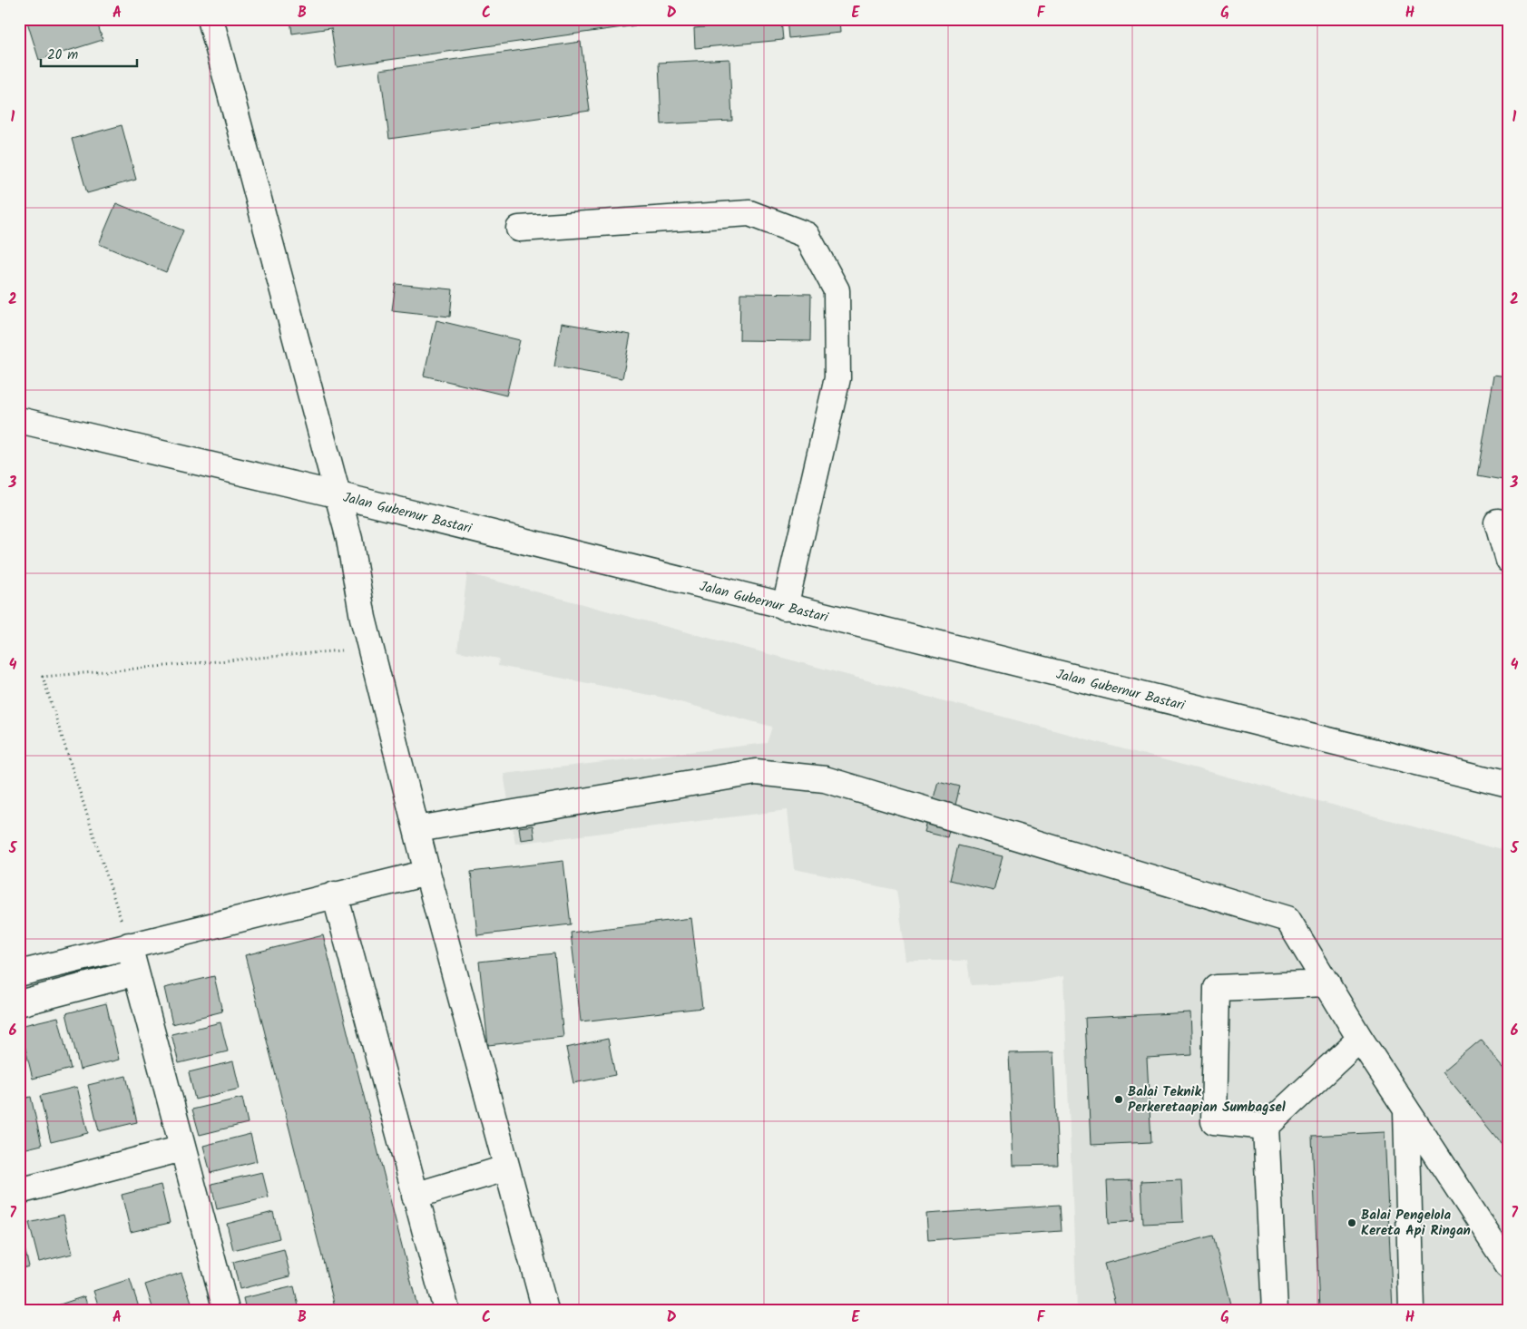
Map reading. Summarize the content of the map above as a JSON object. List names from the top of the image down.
{
  "streets": {
    "main road": ["Jalan Gubernur Bastari"]
  },
  "places": ["Balai Teknik Perkeretaapian Sumbagsel", "Balai Pengelola Kereta Api Ringan"],
  "scale_bar": "20 m",
  "grid": {
    "columns": [
      "A",
      "B",
      "C",
      "D",
      "E",
      "F",
      "G",
      "H"
    ],
    "rows": [
      "1",
      "2",
      "3",
      "4",
      "5",
      "6",
      "7"
    ]
  }
}
